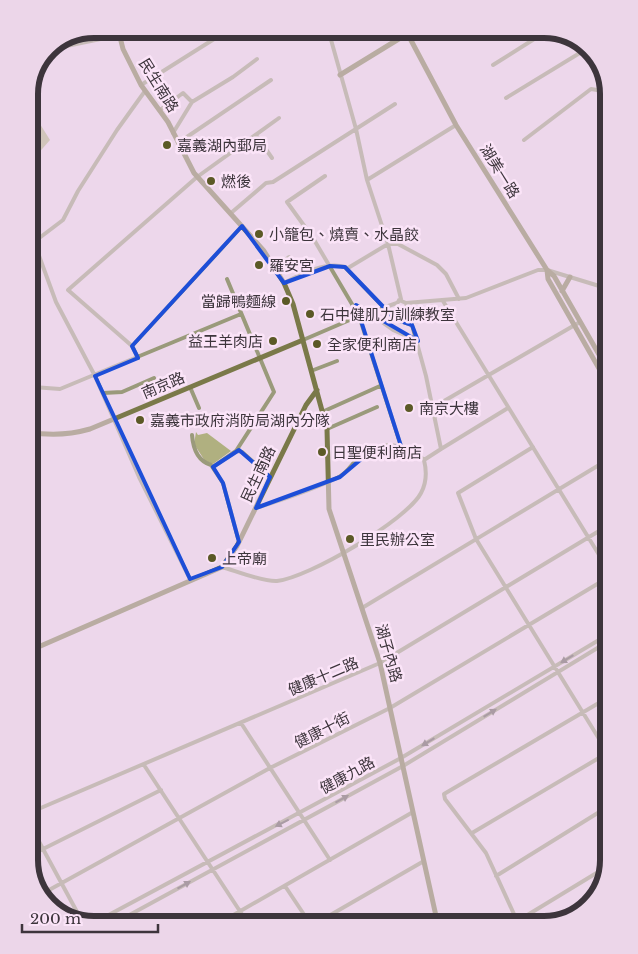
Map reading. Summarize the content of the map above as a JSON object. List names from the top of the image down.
{
  "streets": {
    "street": [
      "民生南路",
      "湖美一路",
      "南京路",
      "湖子內路",
      "健康十二路",
      "健康十街",
      "健康九路"
    ]
  },
  "crossings": [
    ["民生南路", "南京路"],
    ["民生南路", "湖子內路"],
    ["湖子內路", "健康十二路"],
    ["湖子內路", "健康十街"],
    ["湖子內路", "健康九路"]
  ],
  "places": [
    "嘉義湖內郵局",
    "燃後",
    "小籠包、燒賣、水晶餃",
    "羅安宮",
    "當歸鴨麵線",
    "石中健肌力訓練教室",
    "益王羊肉店",
    "全家便利商店",
    "南京大樓",
    "嘉義市政府消防局湖內分隊",
    "日聖便利商店",
    "里民辦公室",
    "上帝廟"
  ],
  "scale_bar": "200 m"
}
